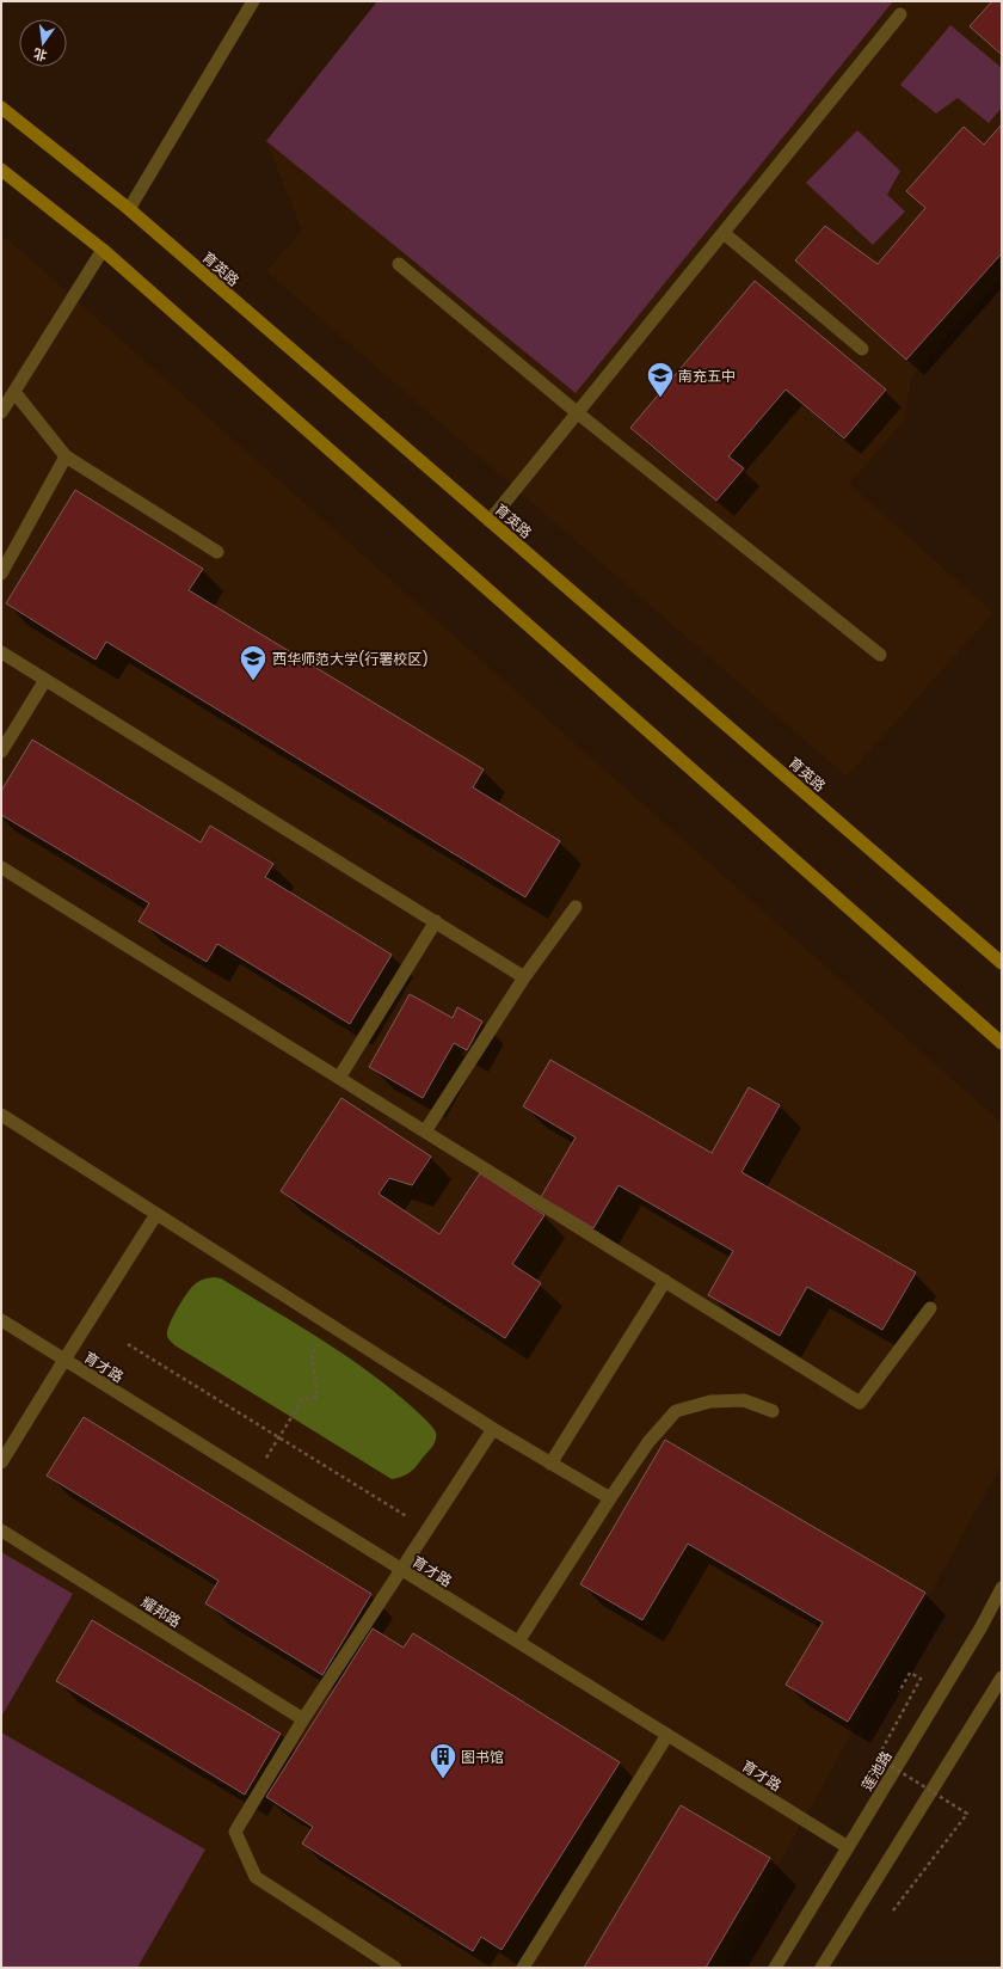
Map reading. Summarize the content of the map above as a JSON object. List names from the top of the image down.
{
  "streets": {
    "main road": ["育英路"],
    "street": ["育才路", "耀邦路", "莲池路"]
  },
  "crossings": [
    ["育才路", "莲池路"]
  ],
  "places": {
    "school or university": ["南充五中", "西华师范大学(行署校区)"],
    "building": ["图书馆"]
  },
  "north": "bottom"
}
